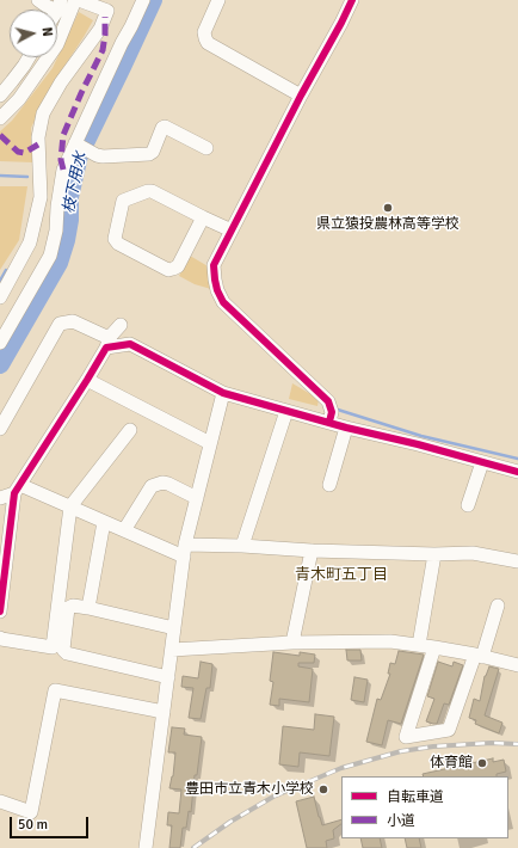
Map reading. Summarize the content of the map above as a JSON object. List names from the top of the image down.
{
  "districts": ["青木町五丁目"],
  "water": ["枝下用水"],
  "places": ["県立猿投農林高等学校", "体育館", "豊田市立青木小学校"],
  "legend": ["自転車道", "小道"],
  "scale_bar": "50 m",
  "north": "right"
}
